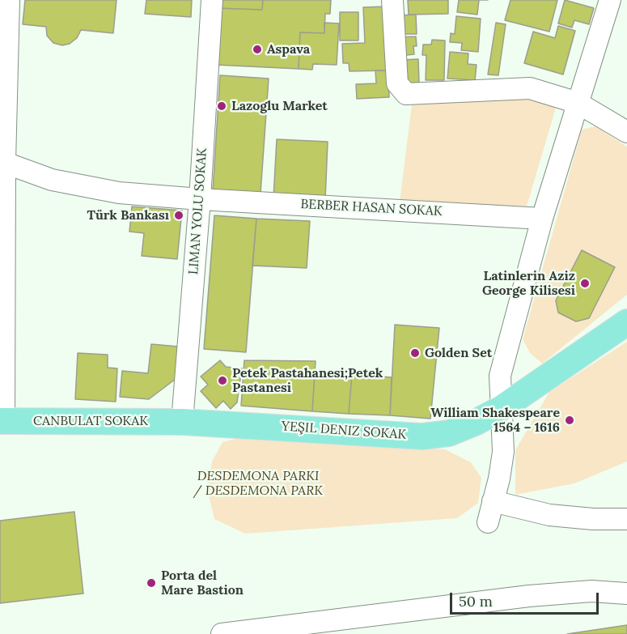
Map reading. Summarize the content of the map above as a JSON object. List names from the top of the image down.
{
  "streets": {
    "main road": ["CANBULAT SOKAK", "YEŞIL DENIZ SOKAK"],
    "street": ["BERBER HASAN SOKAK", "LIMAN YOLU SOKAK"]
  },
  "crossings": [
    ["BERBER HASAN SOKAK", "LIMAN YOLU SOKAK"],
    ["LIMAN YOLU SOKAK", "CANBULAT SOKAK"],
    ["LIMAN YOLU SOKAK", "YEŞIL DENIZ SOKAK"],
    ["CANBULAT SOKAK", "YEŞIL DENIZ SOKAK"]
  ],
  "parks": ["DESDEMONA PARKI / DESDEMONA PARK"],
  "places": [
    "Aspava",
    "Lazoglu Market",
    "Türk Bankası",
    "Latinlerin Aziz George Kilisesi",
    "Golden Set",
    "Petek Pastahanesi;Petek Pastanesi",
    "William Shakespeare 1564 – 1616",
    "Porta del Mare Bastion"
  ],
  "scale_bar": "50 m"
}
